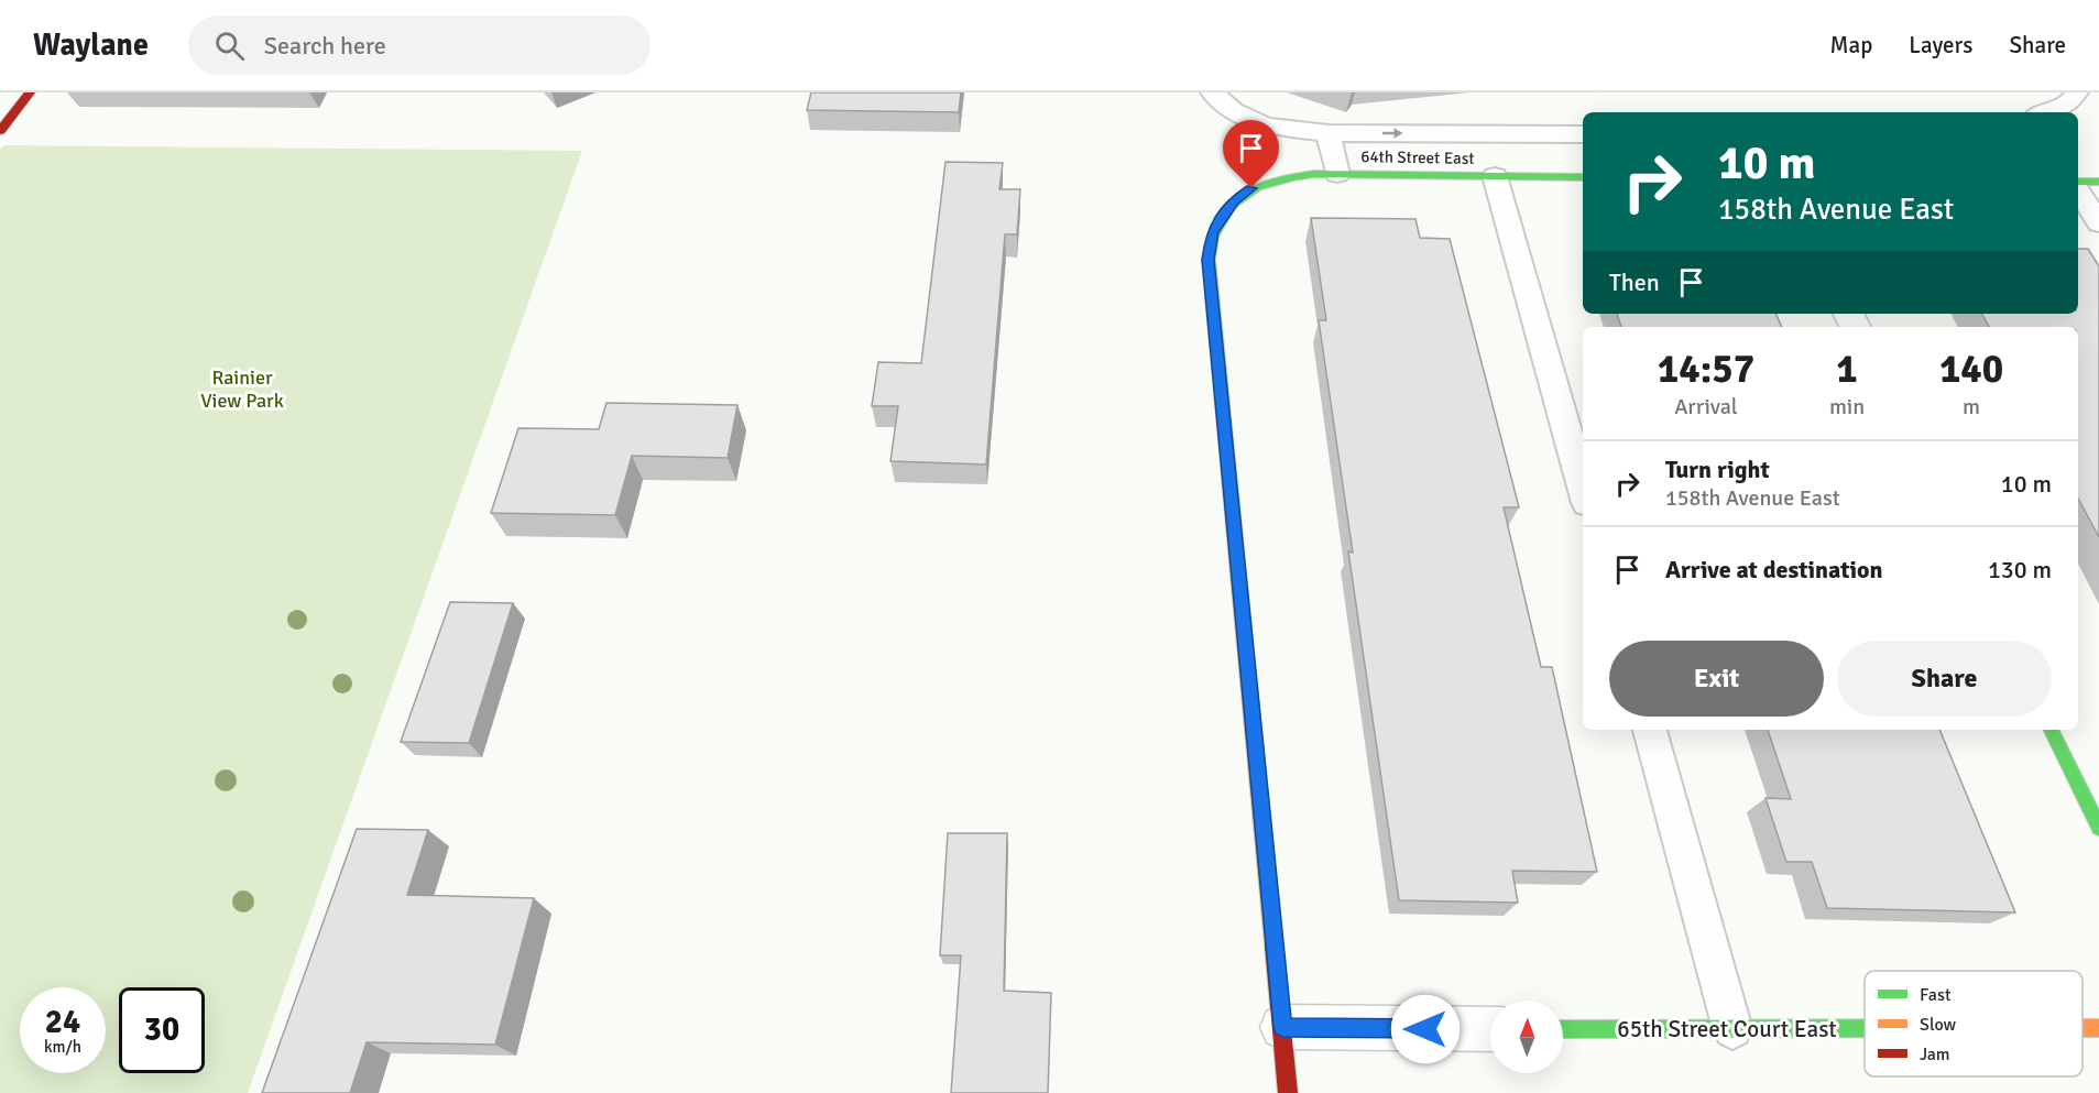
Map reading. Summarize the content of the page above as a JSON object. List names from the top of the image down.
{
  "streets": {
    "street": ["64th Street East", "65th Street Court East"]
  },
  "parks": ["Rainier View Park"],
  "legend": ["Fast", "Slow", "Jam"],
  "north": "top",
  "page": {
    "header": "Waylane",
    "search": "Search here",
    "nav": ["Map", "Layers", "Share"],
    "turn": ["10 m", "158th Avenue East"],
    "then": "Then",
    "eta": [
      "14:57",
      "Arrival",
      "1",
      "min",
      "140",
      "m"
    ],
    "list": [
      {
        "name": "Turn right",
        "note": "158th Avenue East",
        "value": "10 m"
      },
      {
        "name": "Arrive at destination",
        "value": "130 m"
      }
    ],
    "buttons": ["Exit", "Share"],
    "speed": "24 km/h",
    "limit": "30"
  }
}
